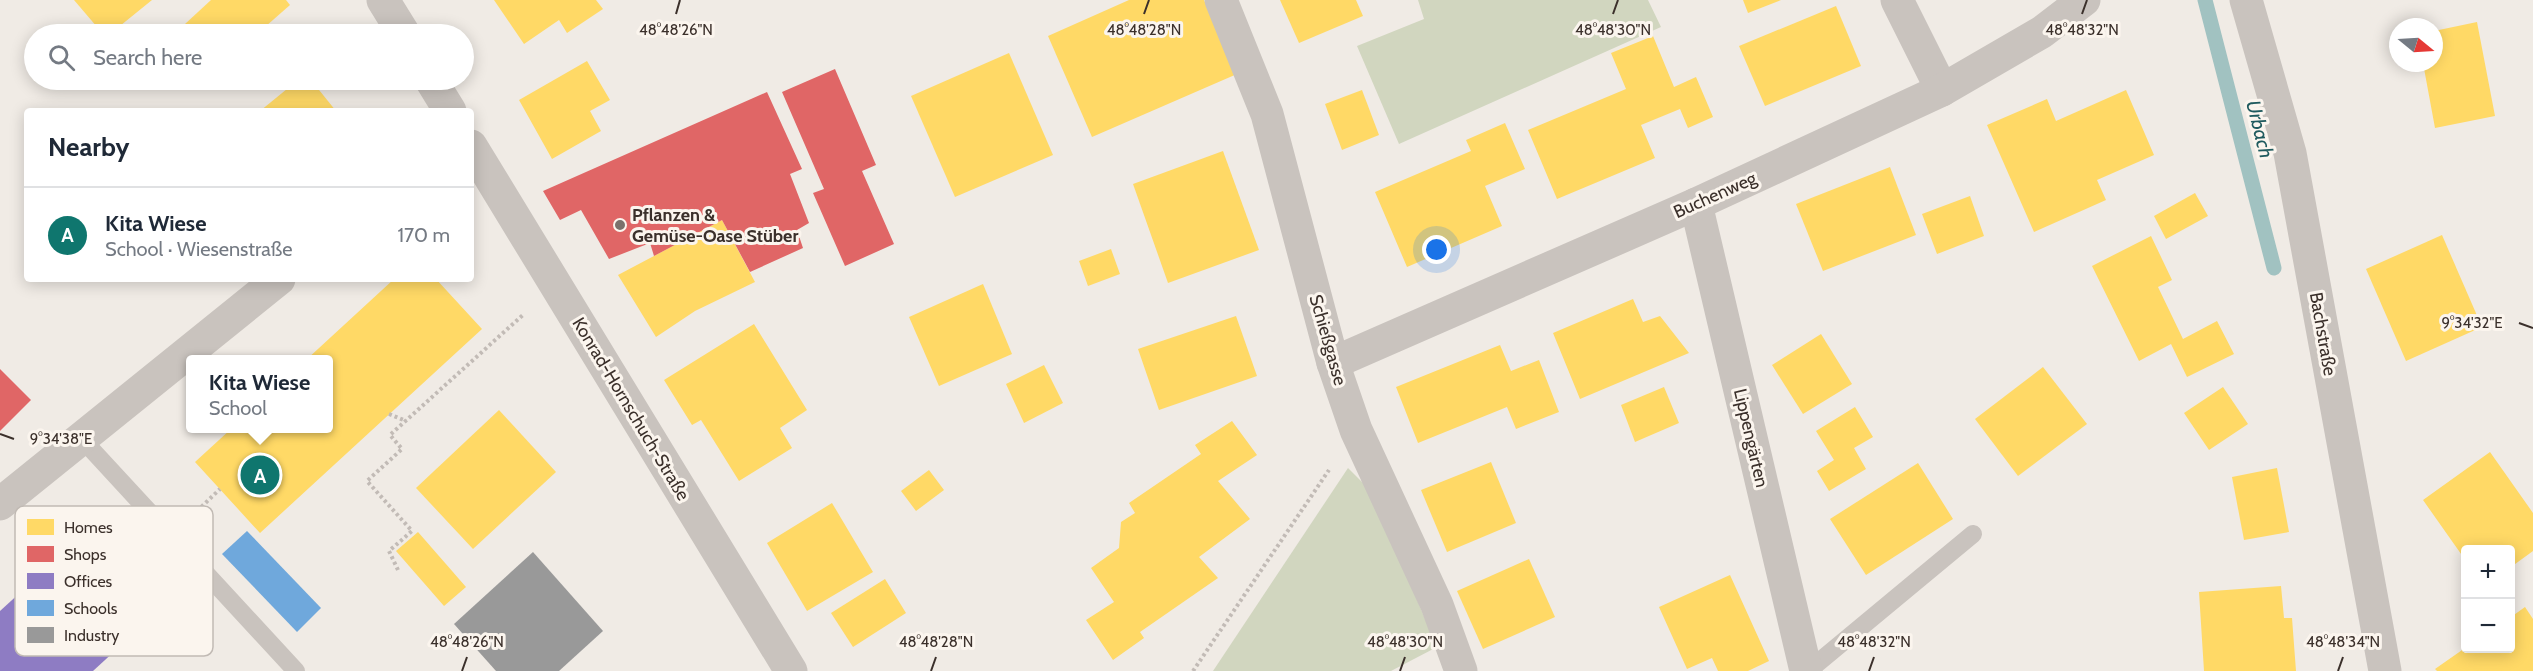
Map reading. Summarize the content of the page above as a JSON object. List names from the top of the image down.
{
  "streets": {
    "street": [
      "Buchenweg",
      "Bachstraße",
      "Schießgasse",
      "Konrad-Hornschuch-Straße",
      "Lippengärten"
    ]
  },
  "crossings": [
    ["Buchenweg", "Schießgasse"],
    ["Buchenweg", "Lippengärten"]
  ],
  "water": ["Urbach"],
  "places": ["Pflanzen & Gemüse-Oase Stüber"],
  "legend": [
    "Homes",
    "Shops",
    "Offices",
    "Schools",
    "Industry"
  ],
  "north": "right",
  "page": {
    "search": "Search here",
    "heading": "Nearby",
    "list": [
      {
        "mark": "A",
        "name": "Kita Wiese",
        "note": "School · Wiesenstraße",
        "value": "170 m"
      }
    ],
    "popup": ["Kita Wiese", "School"],
    "pins": "A",
    "map_buttons": ["+", "−"]
  },
  "coordinates": [
    "48°48'26\"N",
    "48°48'28\"N",
    "48°48'30\"N",
    "48°48'32\"N",
    "9°34'32\"E",
    "9°34'38\"E",
    "48°48'34\"N"
  ]
}
